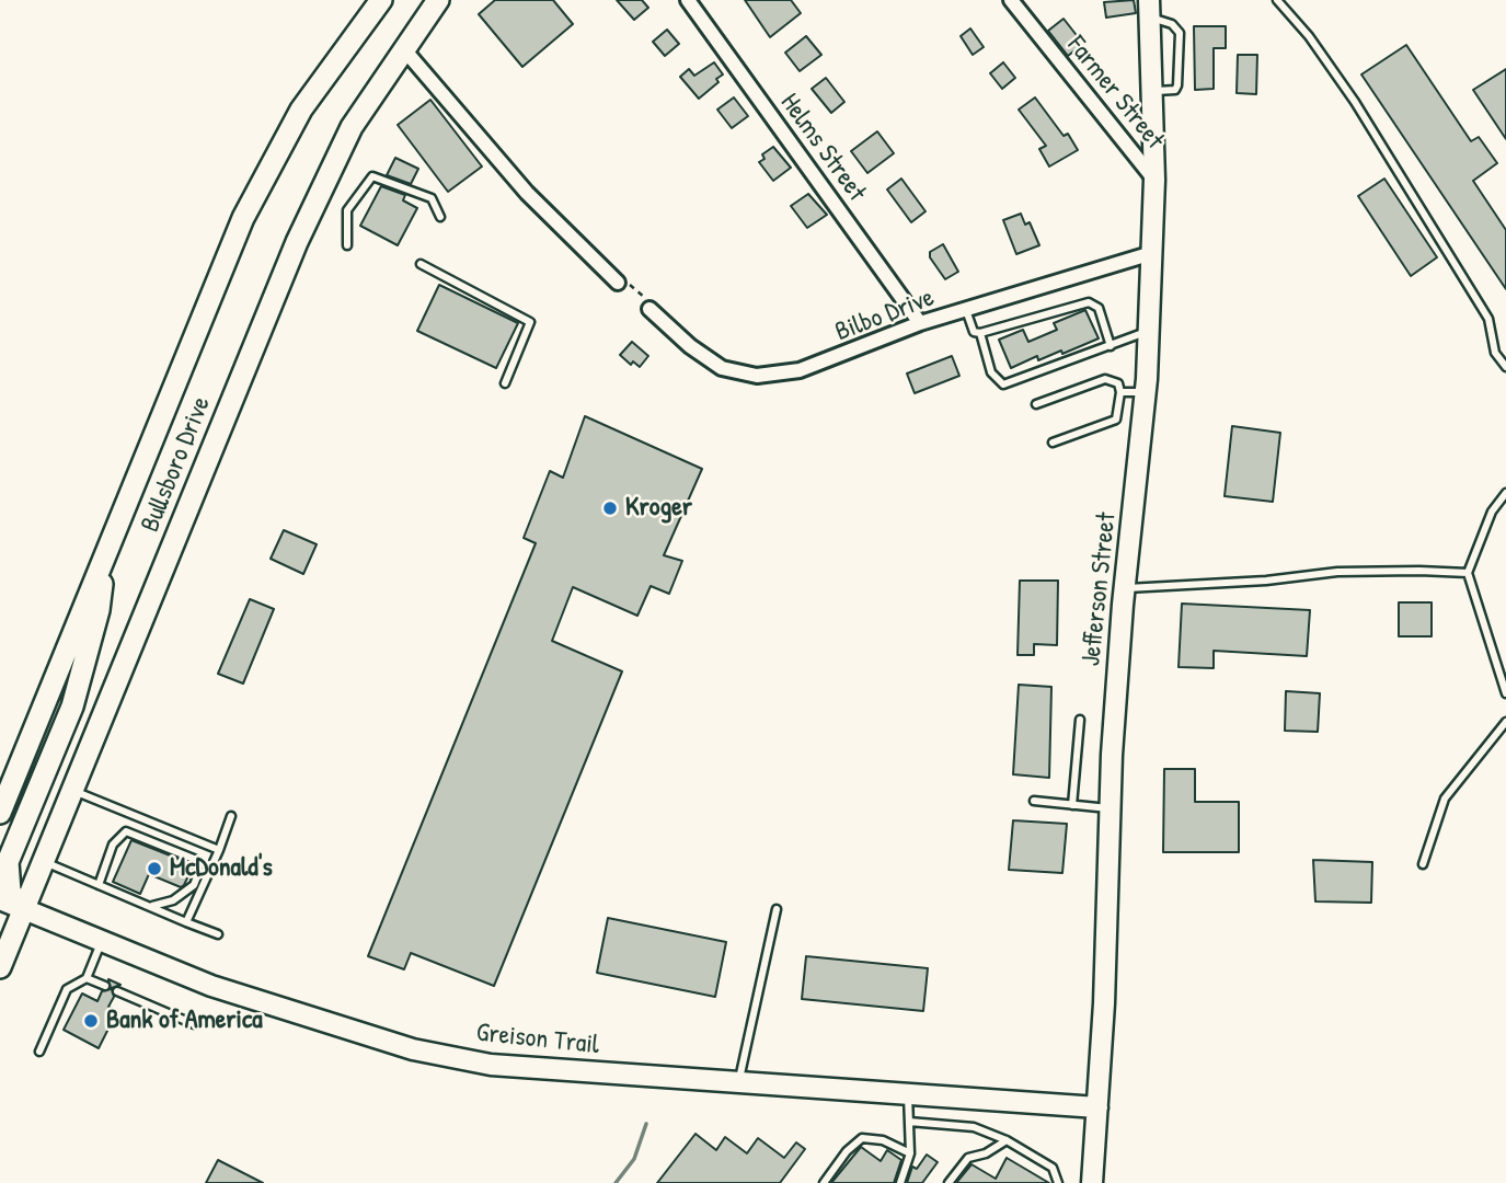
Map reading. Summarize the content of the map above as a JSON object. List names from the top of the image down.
{
  "streets": {
    "main road": ["Bullsboro Drive"],
    "street": [
      "Farmer Street",
      "Helms Street",
      "Bilbo Drive",
      "Jefferson Street",
      "Greison Trail"
    ]
  },
  "crossings": [
    ["Farmer Street", "Jefferson Street"],
    ["Helms Street", "Bilbo Drive"],
    ["Bilbo Drive", "Jefferson Street"],
    ["Bullsboro Drive", "Greison Trail"],
    ["Jefferson Street", "Greison Trail"]
  ],
  "places": ["Kroger", "McDonald's", "Bank of America"]
}
